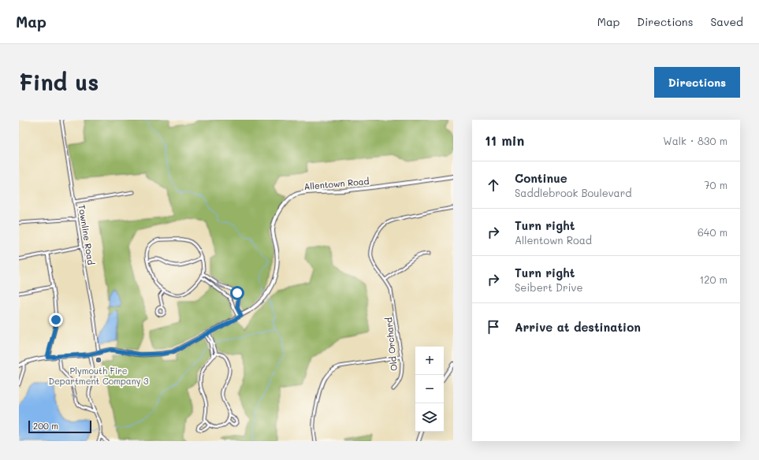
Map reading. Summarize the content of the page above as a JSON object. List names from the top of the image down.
{
  "streets": {
    "street": ["Allentown Road", "Townline Road", "Old Orchard"]
  },
  "crossings": [
    ["Allentown Road", "Townline Road"]
  ],
  "places": ["Plymouth Fire Department Company 3"],
  "scale_bar": "200 m",
  "page": {
    "header": "Map",
    "nav": ["Map", "Directions", "Saved"],
    "buttons": "Directions",
    "title": "Find us",
    "heading": ["11 min", "Walk · 830 m"],
    "list": [
      ["Continue", "Saddlebrook Boulevard", "70 m"],
      ["Turn right", "Allentown Road", "640 m"],
      ["Turn right", "Seibert Drive", "120 m"],
      "Arrive at destination"
    ],
    "map_buttons": ["+", "−"],
    "scale": "200 m"
  }
}
